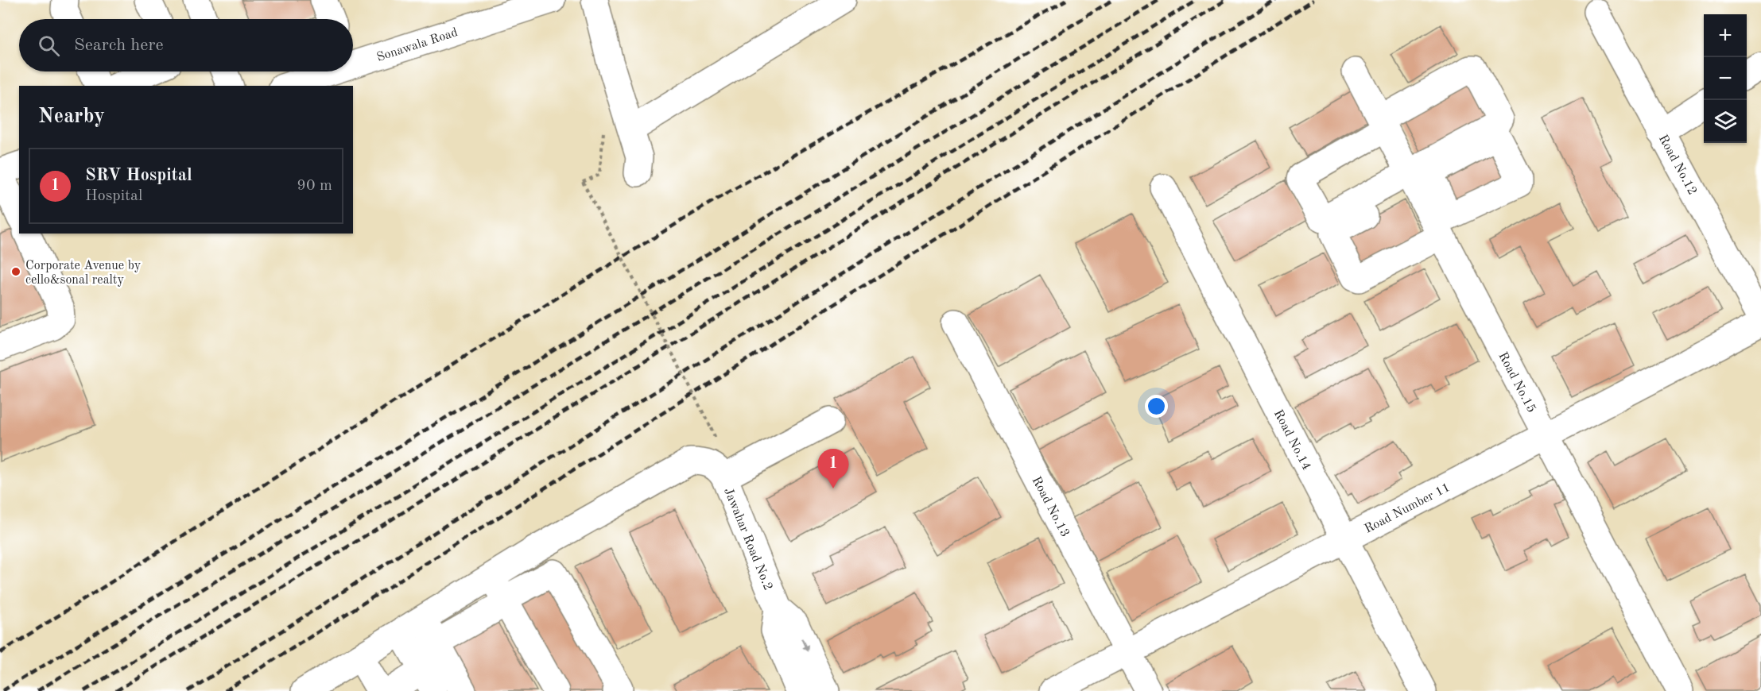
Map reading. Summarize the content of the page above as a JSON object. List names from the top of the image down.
{
  "streets": {
    "street": [
      "Sonawala Road",
      "Road No.12",
      "Road No.15",
      "Road No.14",
      "Road No.13",
      "Road Number 11",
      "Jawahar Road No.2"
    ]
  },
  "crossings": [
    ["Road No.15", "Road Number 11"],
    ["Road No.14", "Road Number 11"],
    ["Road No.13", "Road Number 11"]
  ],
  "places": ["Corporate Avenue by cello&sonal realty"],
  "page": {
    "map_buttons": ["+", "−"],
    "search": "Search here",
    "heading": "Nearby",
    "list": [
      {
        "mark": "1",
        "name": "SRV Hospital",
        "note": "Hospital",
        "value": "90 m"
      }
    ],
    "pins": "1"
  }
}
